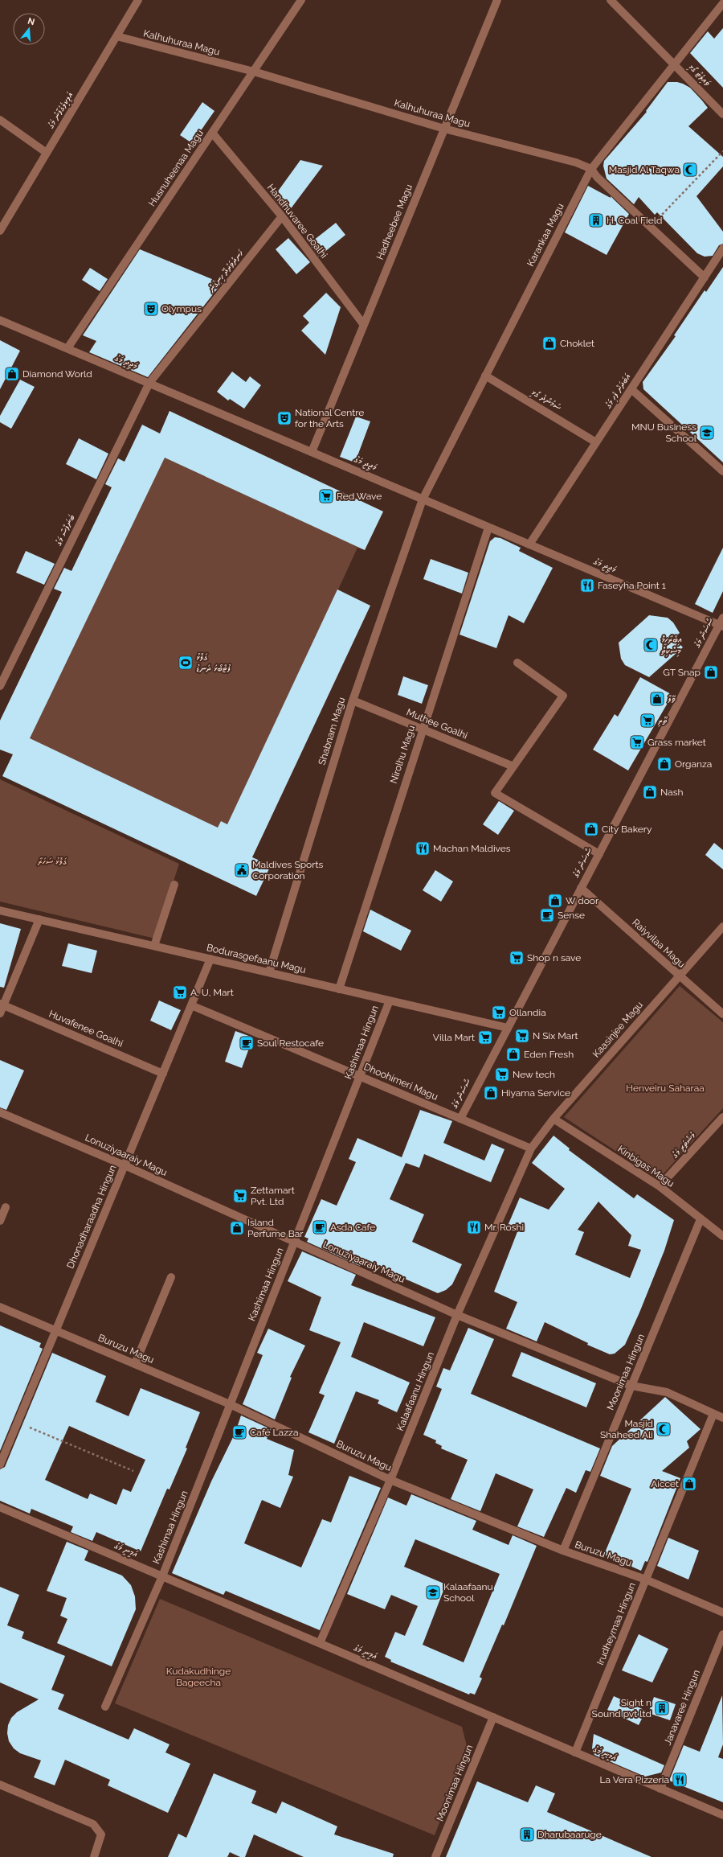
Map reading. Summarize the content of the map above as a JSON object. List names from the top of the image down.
{
  "streets": {
    "street": [
      "Kalhuhuraa Magu",
      "ވައިލެޓު ގޯޅި",
      "އަލިކިލެގެފާނު މަގު",
      "Husnuheenaa Magu",
      "Handhuvaree Goalhi",
      "Hadheebee Magu",
      "Karankaa Magu",
      "ހަނދުވަރުދޭ ހިނގުން",
      "މަޖީދީ މަގު",
      "އަބަދަށް ފެހި މަގު",
      "ސަމުންދު ގޯޅި",
      "ބަނަފްސާ މަގު",
      "ސޯސަން މަގު",
      "Muthee Goalhi",
      "Shabnam Magu",
      "Nirolhu Magu",
      "Raiyvilaa Magu",
      "Bodurasgefaanu Magu",
      "Huvafenee Goalhi",
      "Kaasinjee Magu",
      "Kashimaa Hingun",
      "Dhoohimeri Magu",
      "މުޝްތަރީ މަގު",
      "Lonuziyaaraiy Magu",
      "Kinbigas Magu",
      "Dhonadharaadha Hingun",
      "Buruzu Magu",
      "Moonimaa Hingun",
      "Kalaafaanu Hingun",
      "އަމީނީ މަގު",
      "Irudheymaa Hingun",
      "Janavaree Hingun"
    ]
  },
  "crossings": [
    ["Kalhuhuraa Magu", "އަލިކިލެގެފާނު މަގު"],
    ["Kalhuhuraa Magu", "Husnuheenaa Magu"],
    ["Kalhuhuraa Magu", "Hadheebee Magu"],
    ["Kalhuhuraa Magu", "Karankaa Magu"],
    ["Kalhuhuraa Magu", "އަބަދަށް ފެހި މަގު"],
    ["ވައިލެޓު ގޯޅި", "Karankaa Magu"],
    ["Husnuheenaa Magu", "Handhuvaree Goalhi"],
    ["Husnuheenaa Magu", "މަޖީދީ މަގު"],
    ["Handhuvaree Goalhi", "Hadheebee Magu"],
    ["Handhuvaree Goalhi", "ހަނދުވަރުދޭ ހިނގުން"],
    ["Hadheebee Magu", "މަޖީދީ މަގު"],
    ["Karankaa Magu", "މަޖީދީ މަގު"],
    ["Karankaa Magu", "ސަމުންދު ގޯޅި"],
    ["Karankaa Magu", "Shabnam Magu"],
    ["ހަނދުވަރުދޭ ހިނގުން", "މަޖީދީ މަގު"],
    ["ހަނދުވަރުދޭ ހިނގުން", "ބަނަފްސާ މަގު"],
    ["މަޖީދީ މަގު", "އަބަދަށް ފެހި މަގު"],
    ["މަޖީދީ މަގު", "ބަނަފްސާ މަގު"],
    ["މަޖީދީ މަގު", "ސޯސަން މަގު"],
    ["މަޖީދީ މަގު", "Shabnam Magu"],
    ["މަޖީދީ މަގު", "Nirolhu Magu"],
    ["އަބަދަށް ފެހި މަގު", "ސަމުންދު ގޯޅި"],
    ["ސޯސަން މަގު", "Raiyvilaa Magu"],
    ["ސޯސަން މަގު", "Bodurasgefaanu Magu"],
    ["ސޯސަން މަގު", "Dhoohimeri Magu"],
    ["Muthee Goalhi", "Shabnam Magu"],
    ["Muthee Goalhi", "Nirolhu Magu"],
    ["Shabnam Magu", "Bodurasgefaanu Magu"],
    ["Nirolhu Magu", "Bodurasgefaanu Magu"],
    ["Raiyvilaa Magu", "Kaasinjee Magu"],
    ["Bodurasgefaanu Magu", "Kashimaa Hingun"],
    ["Bodurasgefaanu Magu", "Dhonadharaadha Hingun"],
    ["Huvafenee Goalhi", "Dhonadharaadha Hingun"],
    ["Kaasinjee Magu", "Dhoohimeri Magu"],
    ["Kaasinjee Magu", "Kinbigas Magu"],
    ["Kaasinjee Magu", "Kalaafaanu Hingun"],
    ["Kashimaa Hingun", "Dhoohimeri Magu"],
    ["Kashimaa Hingun", "Lonuziyaaraiy Magu"],
    ["Kashimaa Hingun", "Buruzu Magu"],
    ["Kashimaa Hingun", "އަމީނީ މަގު"],
    ["Dhoohimeri Magu", "Dhonadharaadha Hingun"],
    ["Dhoohimeri Magu", "Kalaafaanu Hingun"],
    ["މުޝްތަރީ މަގު", "Kinbigas Magu"],
    ["Lonuziyaaraiy Magu", "Dhonadharaadha Hingun"],
    ["Lonuziyaaraiy Magu", "Moonimaa Hingun"],
    ["Lonuziyaaraiy Magu", "Kalaafaanu Hingun"],
    ["Lonuziyaaraiy Magu", "Irudheymaa Hingun"],
    ["Kinbigas Magu", "Moonimaa Hingun"],
    ["Dhonadharaadha Hingun", "Buruzu Magu"],
    ["Buruzu Magu", "Moonimaa Hingun"],
    ["Buruzu Magu", "Kalaafaanu Hingun"],
    ["Buruzu Magu", "Irudheymaa Hingun"],
    ["Moonimaa Hingun", "އަމީނީ މަގު"],
    ["Kalaafaanu Hingun", "އަމީނީ މަގު"],
    ["އަމީނީ މަގު", "Irudheymaa Hingun"],
    ["އަމީނީ މަގު", "Janavaree Hingun"]
  ],
  "parks": ["ގަލޮޅު ސަހަރާ", "Henveiru Saharaa", "Kudakudhinge Bageecha"],
  "places": {
    "mosque": ["Masjid Al Taqwa", "އިބްރާހީމް މިސްކިތް", "Masjid Shaheed Ali"],
    "building": ["H. Coal Field", "Sight n Sound pvt ltd", "Dharubaaruge"],
    "theatre": ["Olympus", "National Centre for the Arts"],
    "shop": [
      "Choklet",
      "Diamond World",
      "GT Snap",
      "ވޭލާ",
      "Organza",
      "Nash",
      "City Bakery",
      "W door",
      "Eden Fresh",
      "Hiyama Service",
      "Island Perfume Bar",
      "Aiccet"
    ],
    "school or university": ["MNU Business School", "Kalaafaanu School"],
    "supermarket": [
      "Red Wave",
      "ތޫރި",
      "Grass market",
      "Shop n save",
      "A, U, Mart",
      "Ollandia",
      "N Six Mart",
      "Villa Mart",
      "New tech",
      "Zettamart Pvt. Ltd"
    ],
    "restaurant": [
      "Faseyha Point 1",
      "Machan Maldives",
      "Mr. Roshi",
      "La Vera Pizzeria"
    ],
    "sports": ["ގަލޮޅު ފުޓްބޯޅަ ދަނޑު"],
    "public building": ["Maldives Sports Corporation"],
    "cafe": [
      "Sense",
      "Soul Restocafe",
      "Asda Cafe",
      "Café Lazza"
    ]
  },
  "north": "top"
}
